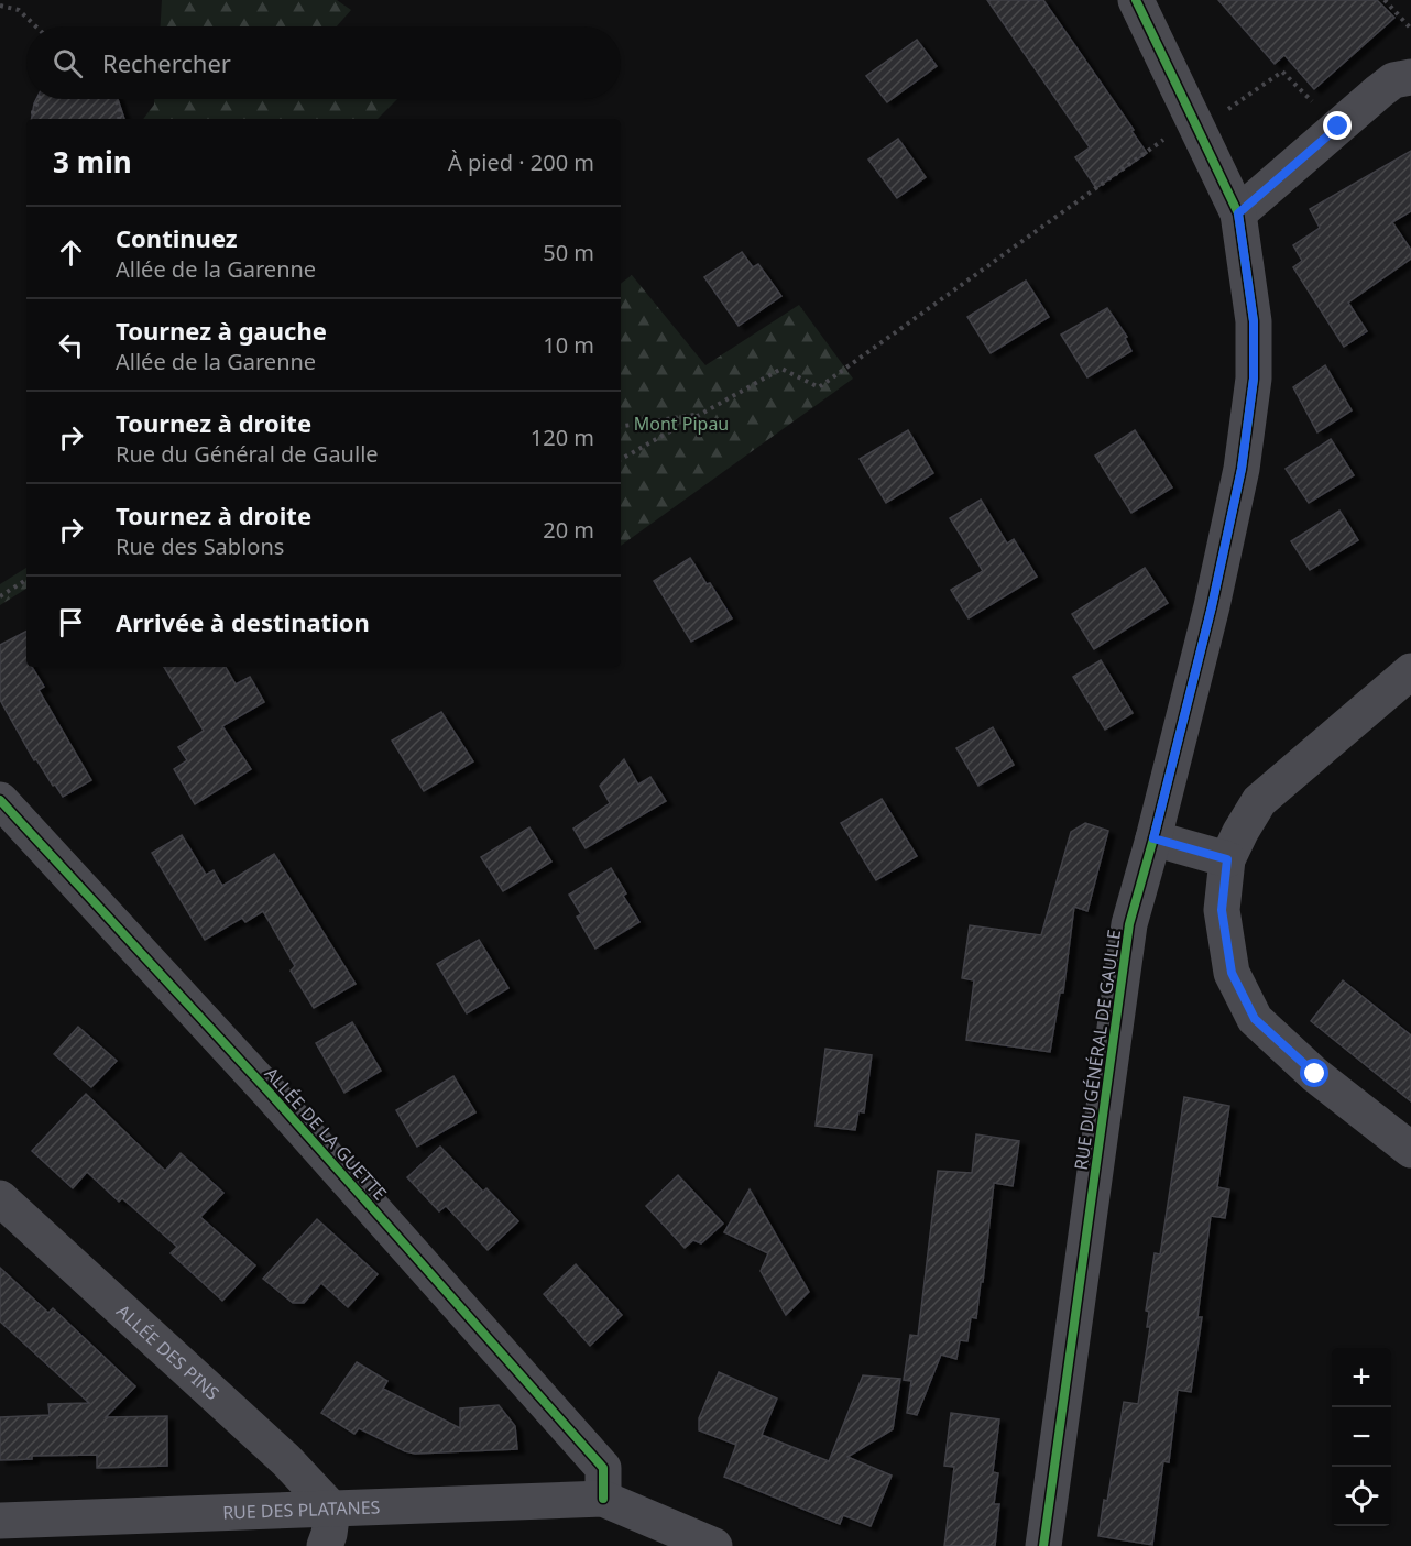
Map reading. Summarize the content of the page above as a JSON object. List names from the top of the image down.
{
  "streets": {
    "street": [
      "RUE DU GÉNÉRAL DE GAULLE",
      "ALLÉE DE LA GUETTE",
      "ALLÉE DES PINS",
      "RUE DES PLATANES"
    ]
  },
  "crossings": [
    ["ALLÉE DE LA GUETTE", "RUE DES PLATANES"],
    ["ALLÉE DES PINS", "RUE DES PLATANES"]
  ],
  "parks": ["Mont Pipau"],
  "page": {
    "search": "Rechercher",
    "heading": ["3 min", "À pied · 200 m"],
    "list": [
      ["Continuez", "Allée de la Garenne", "50 m"],
      ["Tournez à gauche", "Allée de la Garenne", "10 m"],
      ["Tournez à droite", "Rue du Général de Gaulle", "120 m"],
      ["Tournez à droite", "Rue des Sablons", "20 m"],
      "Arrivée à destination"
    ],
    "map_buttons": ["+", "−"]
  }
}
